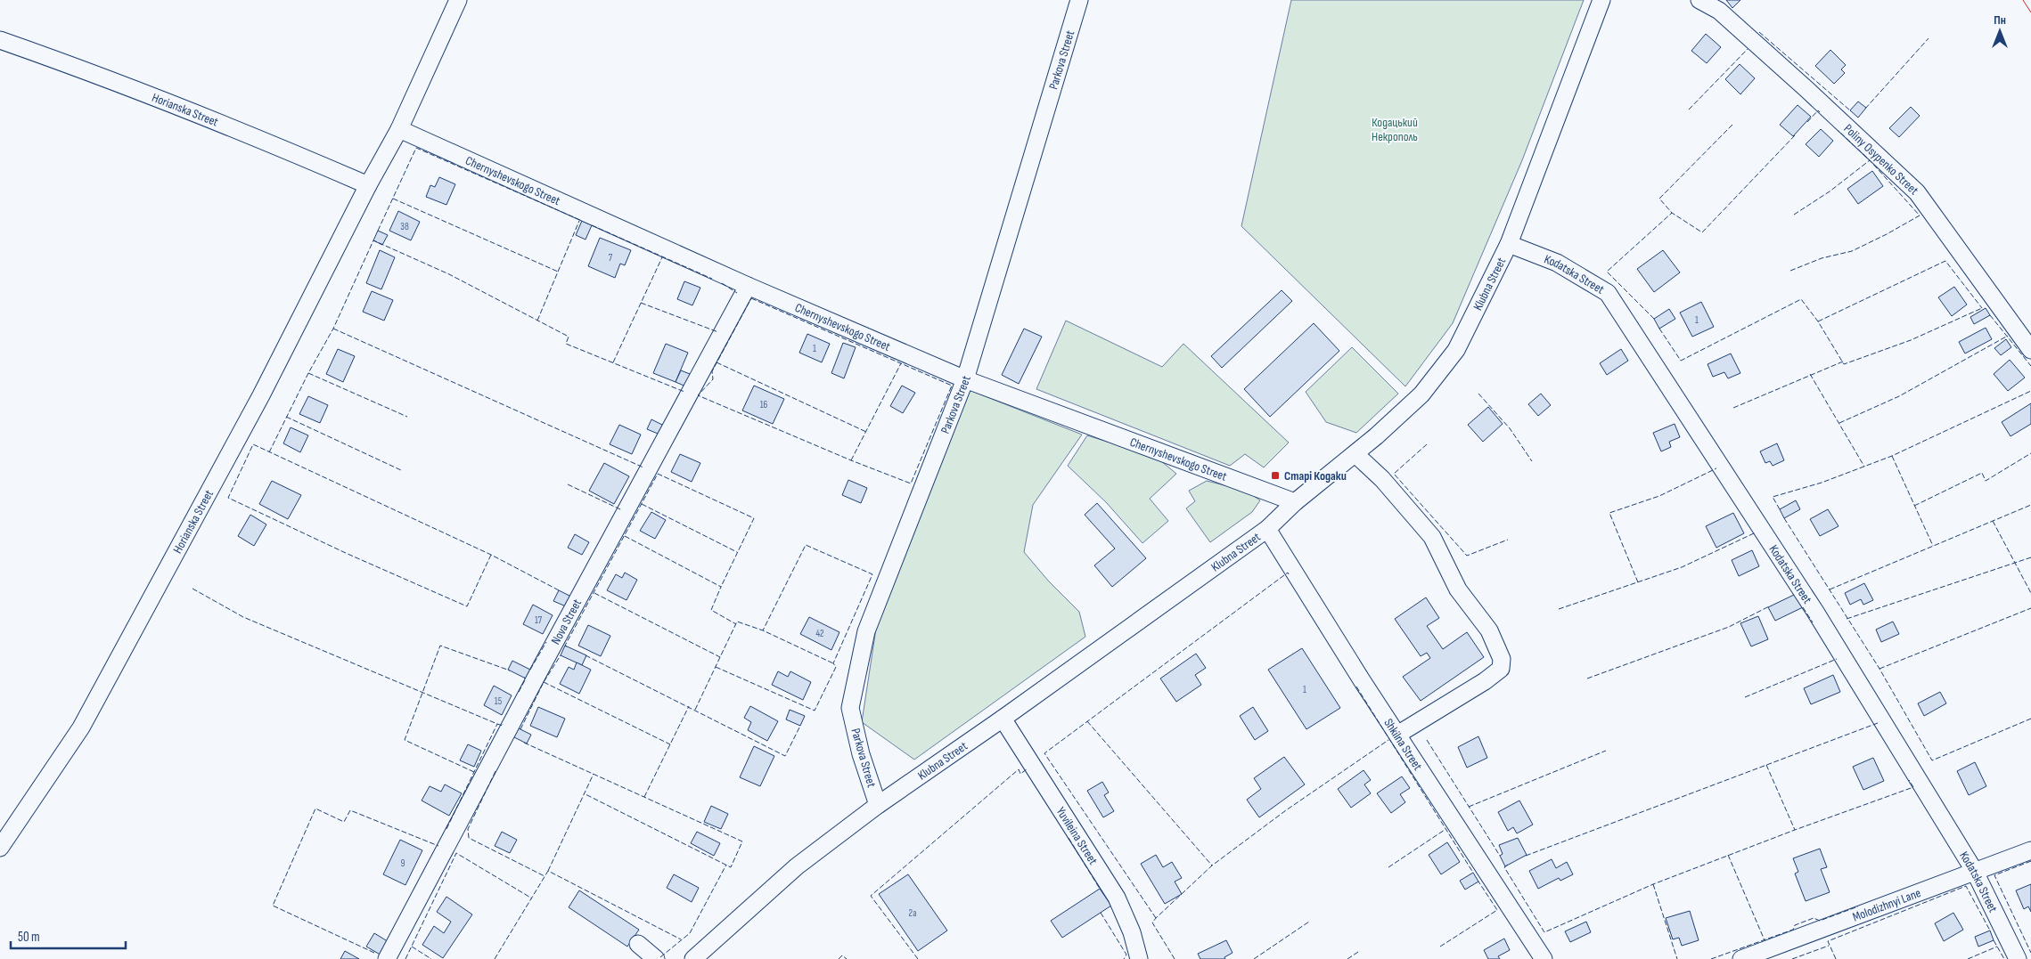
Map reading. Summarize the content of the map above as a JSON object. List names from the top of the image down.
{
  "streets": {
    "street": [
      "Parkova Street",
      "Horianska Street",
      "Poliny Osypenko Street",
      "Chernyshevskogo Street",
      "Kodatska Street",
      "Klubna Street",
      "Nova Street",
      "Shkilna Street",
      "Yuvileina Street",
      "Molodizhnyi Lane"
    ]
  },
  "crossings": [
    ["Parkova Street", "Chernyshevskogo Street"],
    ["Parkova Street", "Klubna Street"],
    ["Horianska Street", "Chernyshevskogo Street"],
    ["Chernyshevskogo Street", "Klubna Street"],
    ["Chernyshevskogo Street", "Nova Street"],
    ["Kodatska Street", "Klubna Street"],
    ["Kodatska Street", "Molodizhnyi Lane"],
    ["Klubna Street", "Shkilna Street"],
    ["Klubna Street", "Yuvileina Street"]
  ],
  "parks": ["Кодацький Некрополь"],
  "places": {
    "transit": ["Старі Кодаки"]
  },
  "house_numbers": [
    "38",
    "7",
    "1",
    "1",
    "16",
    "17",
    "42",
    "1",
    "15",
    "9",
    "2а"
  ],
  "scale_bar": "50 m",
  "north": "top"
}
